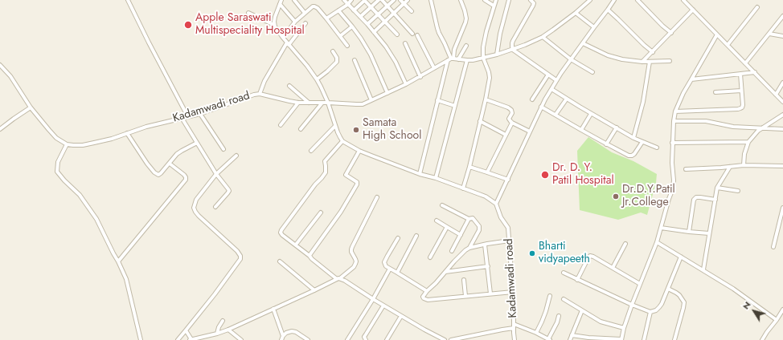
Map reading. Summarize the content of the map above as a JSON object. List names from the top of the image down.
{
  "streets": {
    "street": ["Kadamwadi road"]
  },
  "places": [
    "Apple Saraswati Multispeciality Hospital",
    "Samata High School",
    "Dr. D. Y. Patil Hospital",
    "Dr.D.Y.Patil Jr.College",
    "Bharti vidyapeeth"
  ],
  "north": "top left"
}
